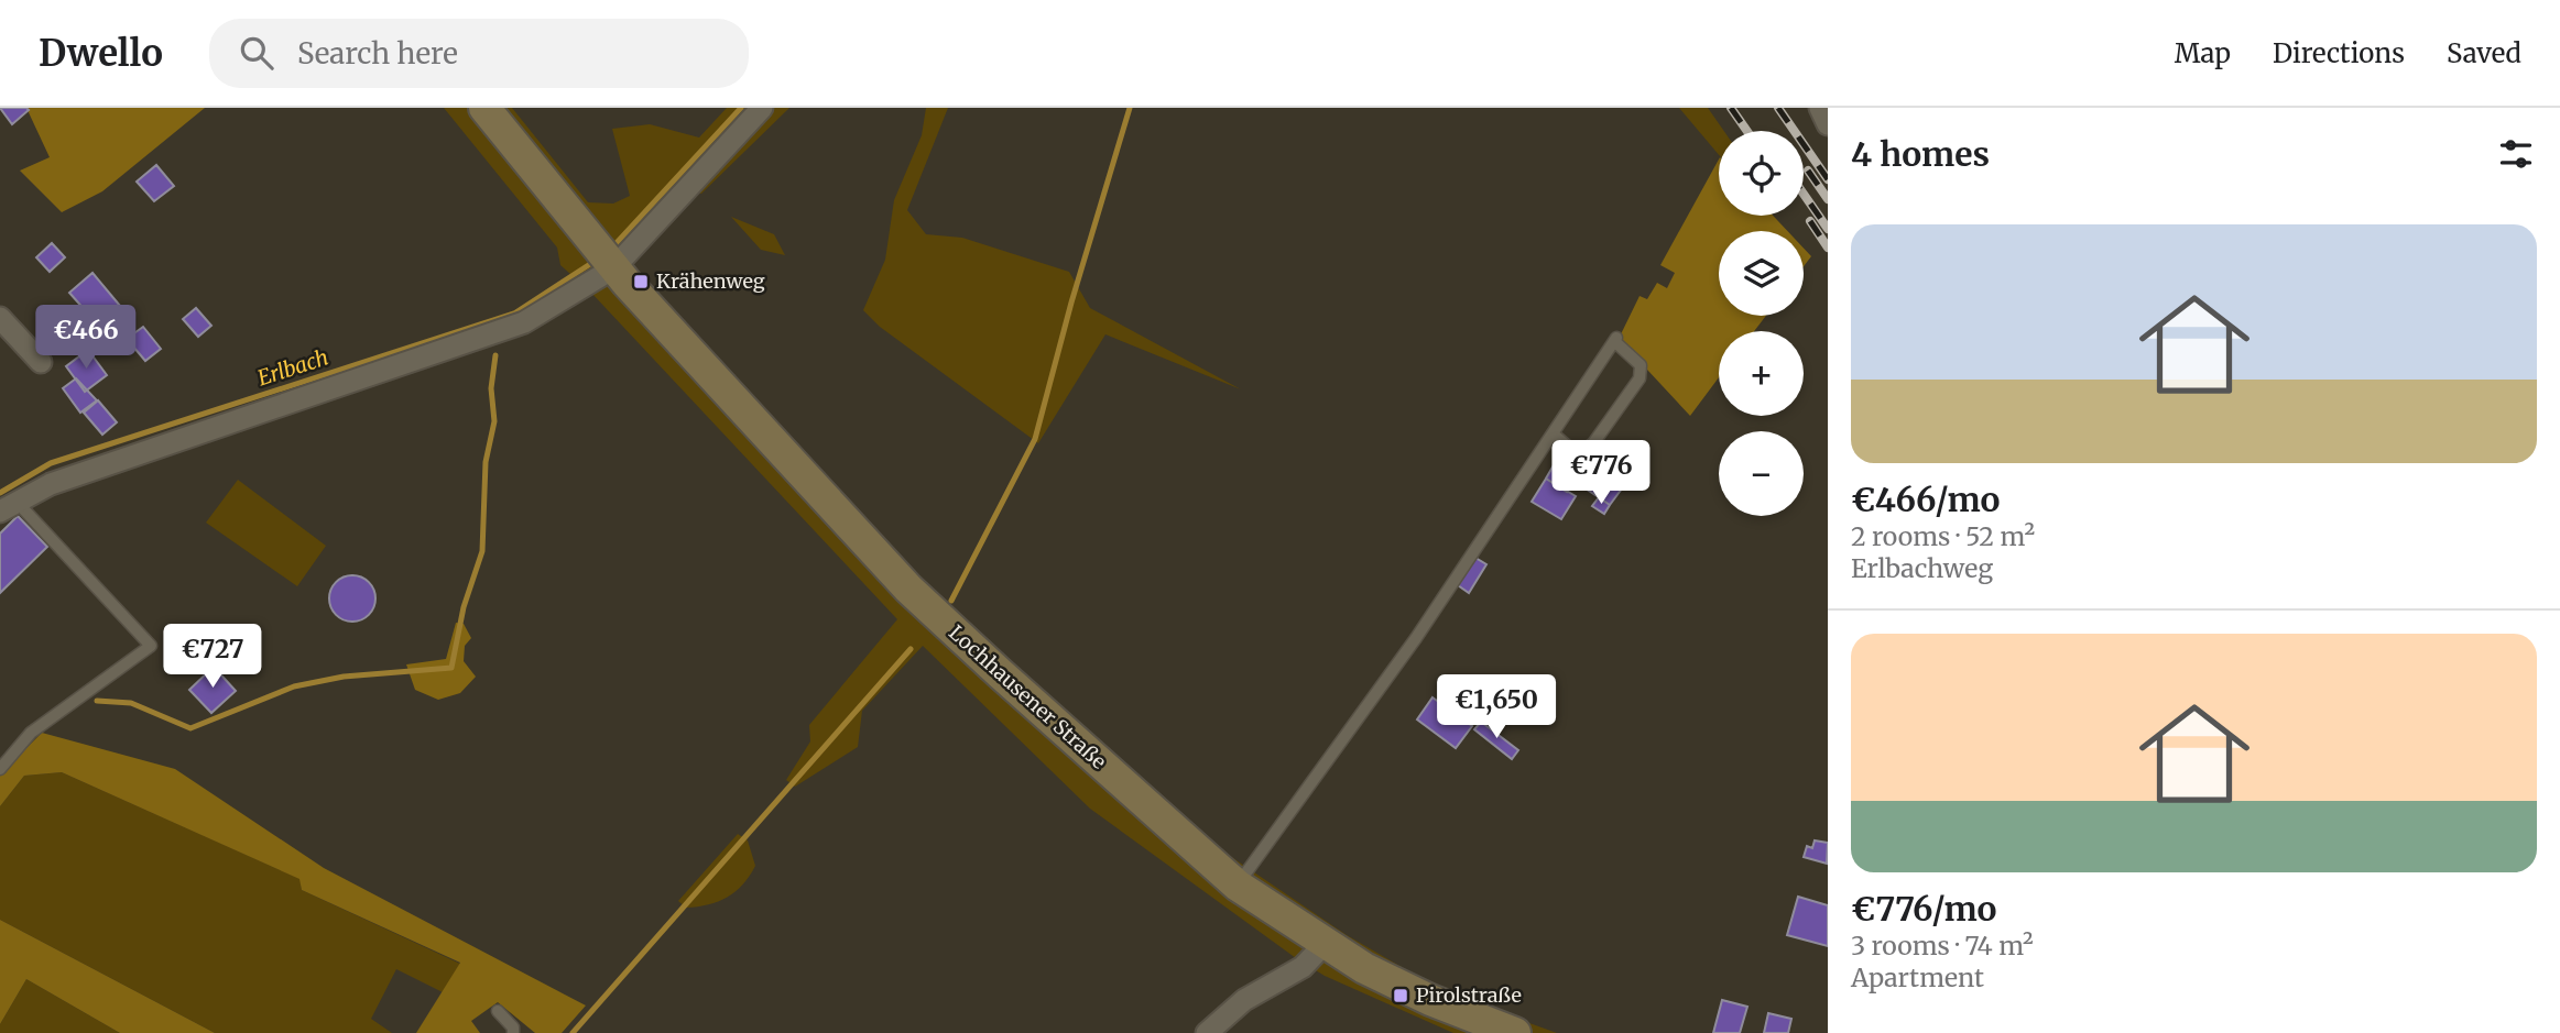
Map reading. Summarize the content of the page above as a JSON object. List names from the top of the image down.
{
  "streets": {
    "main road": ["Lochhausener Straße"]
  },
  "water": ["Erlbach"],
  "places": {
    "transit": ["Krähenweg", "Pirolstraße"]
  },
  "page": {
    "header": "Dwello",
    "search": "Search here",
    "nav": ["Map", "Directions", "Saved"],
    "heading": "4 homes",
    "map_buttons": ["+", "−"],
    "list": [
      {
        "name": "€466/mo",
        "note": "2 rooms · 52 m² · Erlbachweg"
      },
      {
        "name": "€776/mo",
        "note": "3 rooms · 74 m² · Apartment"
      }
    ],
    "price": [
      "€466",
      "€776",
      "€727",
      "€1,650"
    ]
  }
}
